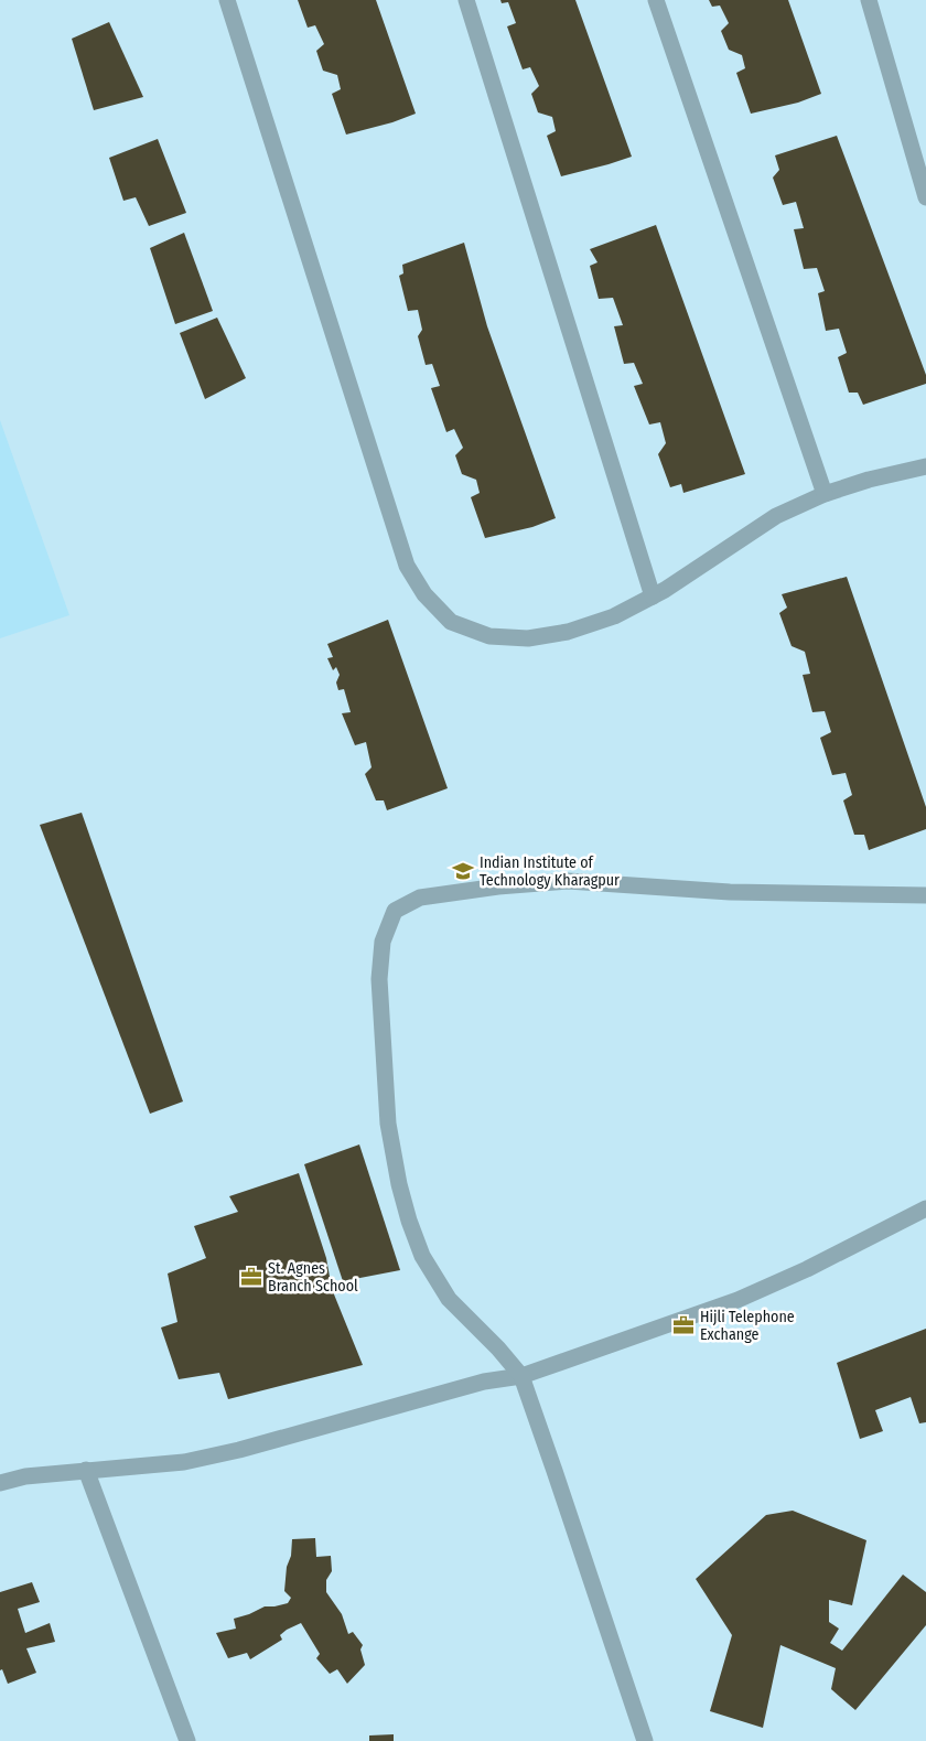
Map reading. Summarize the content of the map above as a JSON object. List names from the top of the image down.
{
  "places": {
    "school or university": ["Indian Institute of Technology Kharagpur"],
    "office": ["St. Agnes Branch School", "Hijli Telephone Exchange"]
  }
}
